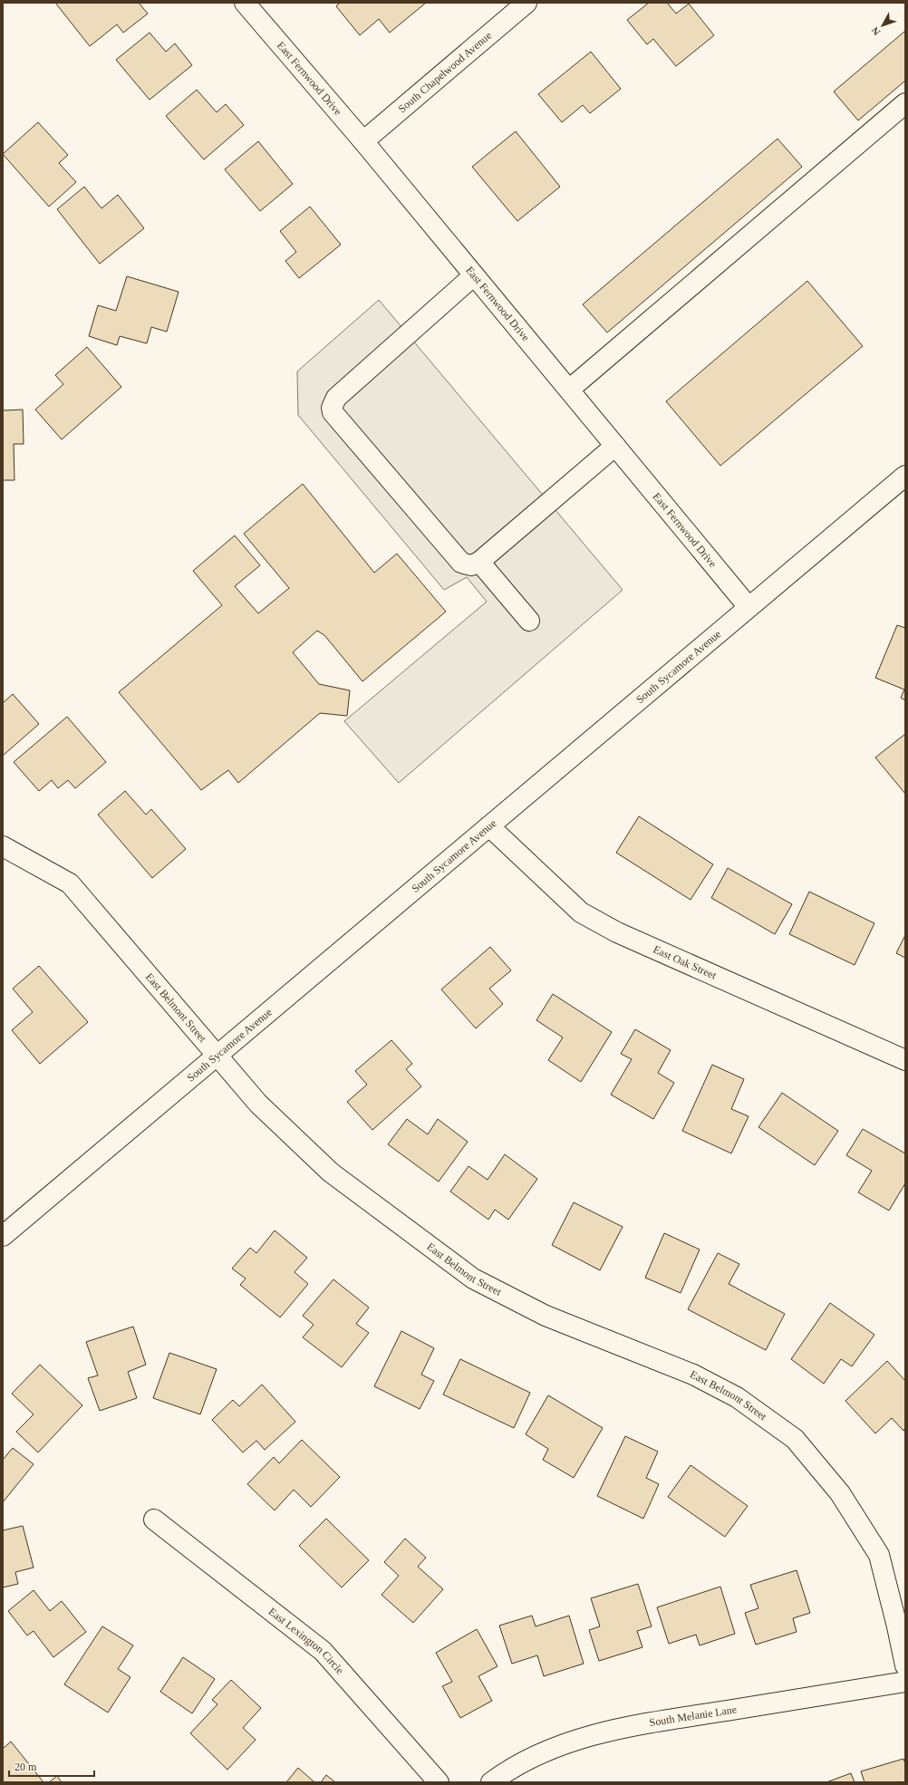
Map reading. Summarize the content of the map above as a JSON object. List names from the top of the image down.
{
  "streets": {
    "street": [
      "South Chapelwood Avenue",
      "East Fernwood Drive",
      "South Sycamore Avenue",
      "East Oak Street",
      "East Belmont Street",
      "East Lexington Circle",
      "South Melanie Lane"
    ]
  },
  "crossings": [
    ["South Chapelwood Avenue", "East Fernwood Drive"],
    ["East Fernwood Drive", "South Sycamore Avenue"],
    ["South Sycamore Avenue", "East Oak Street"],
    ["South Sycamore Avenue", "East Belmont Street"]
  ],
  "scale_bar": "20 m",
  "north": "bottom left"
}
